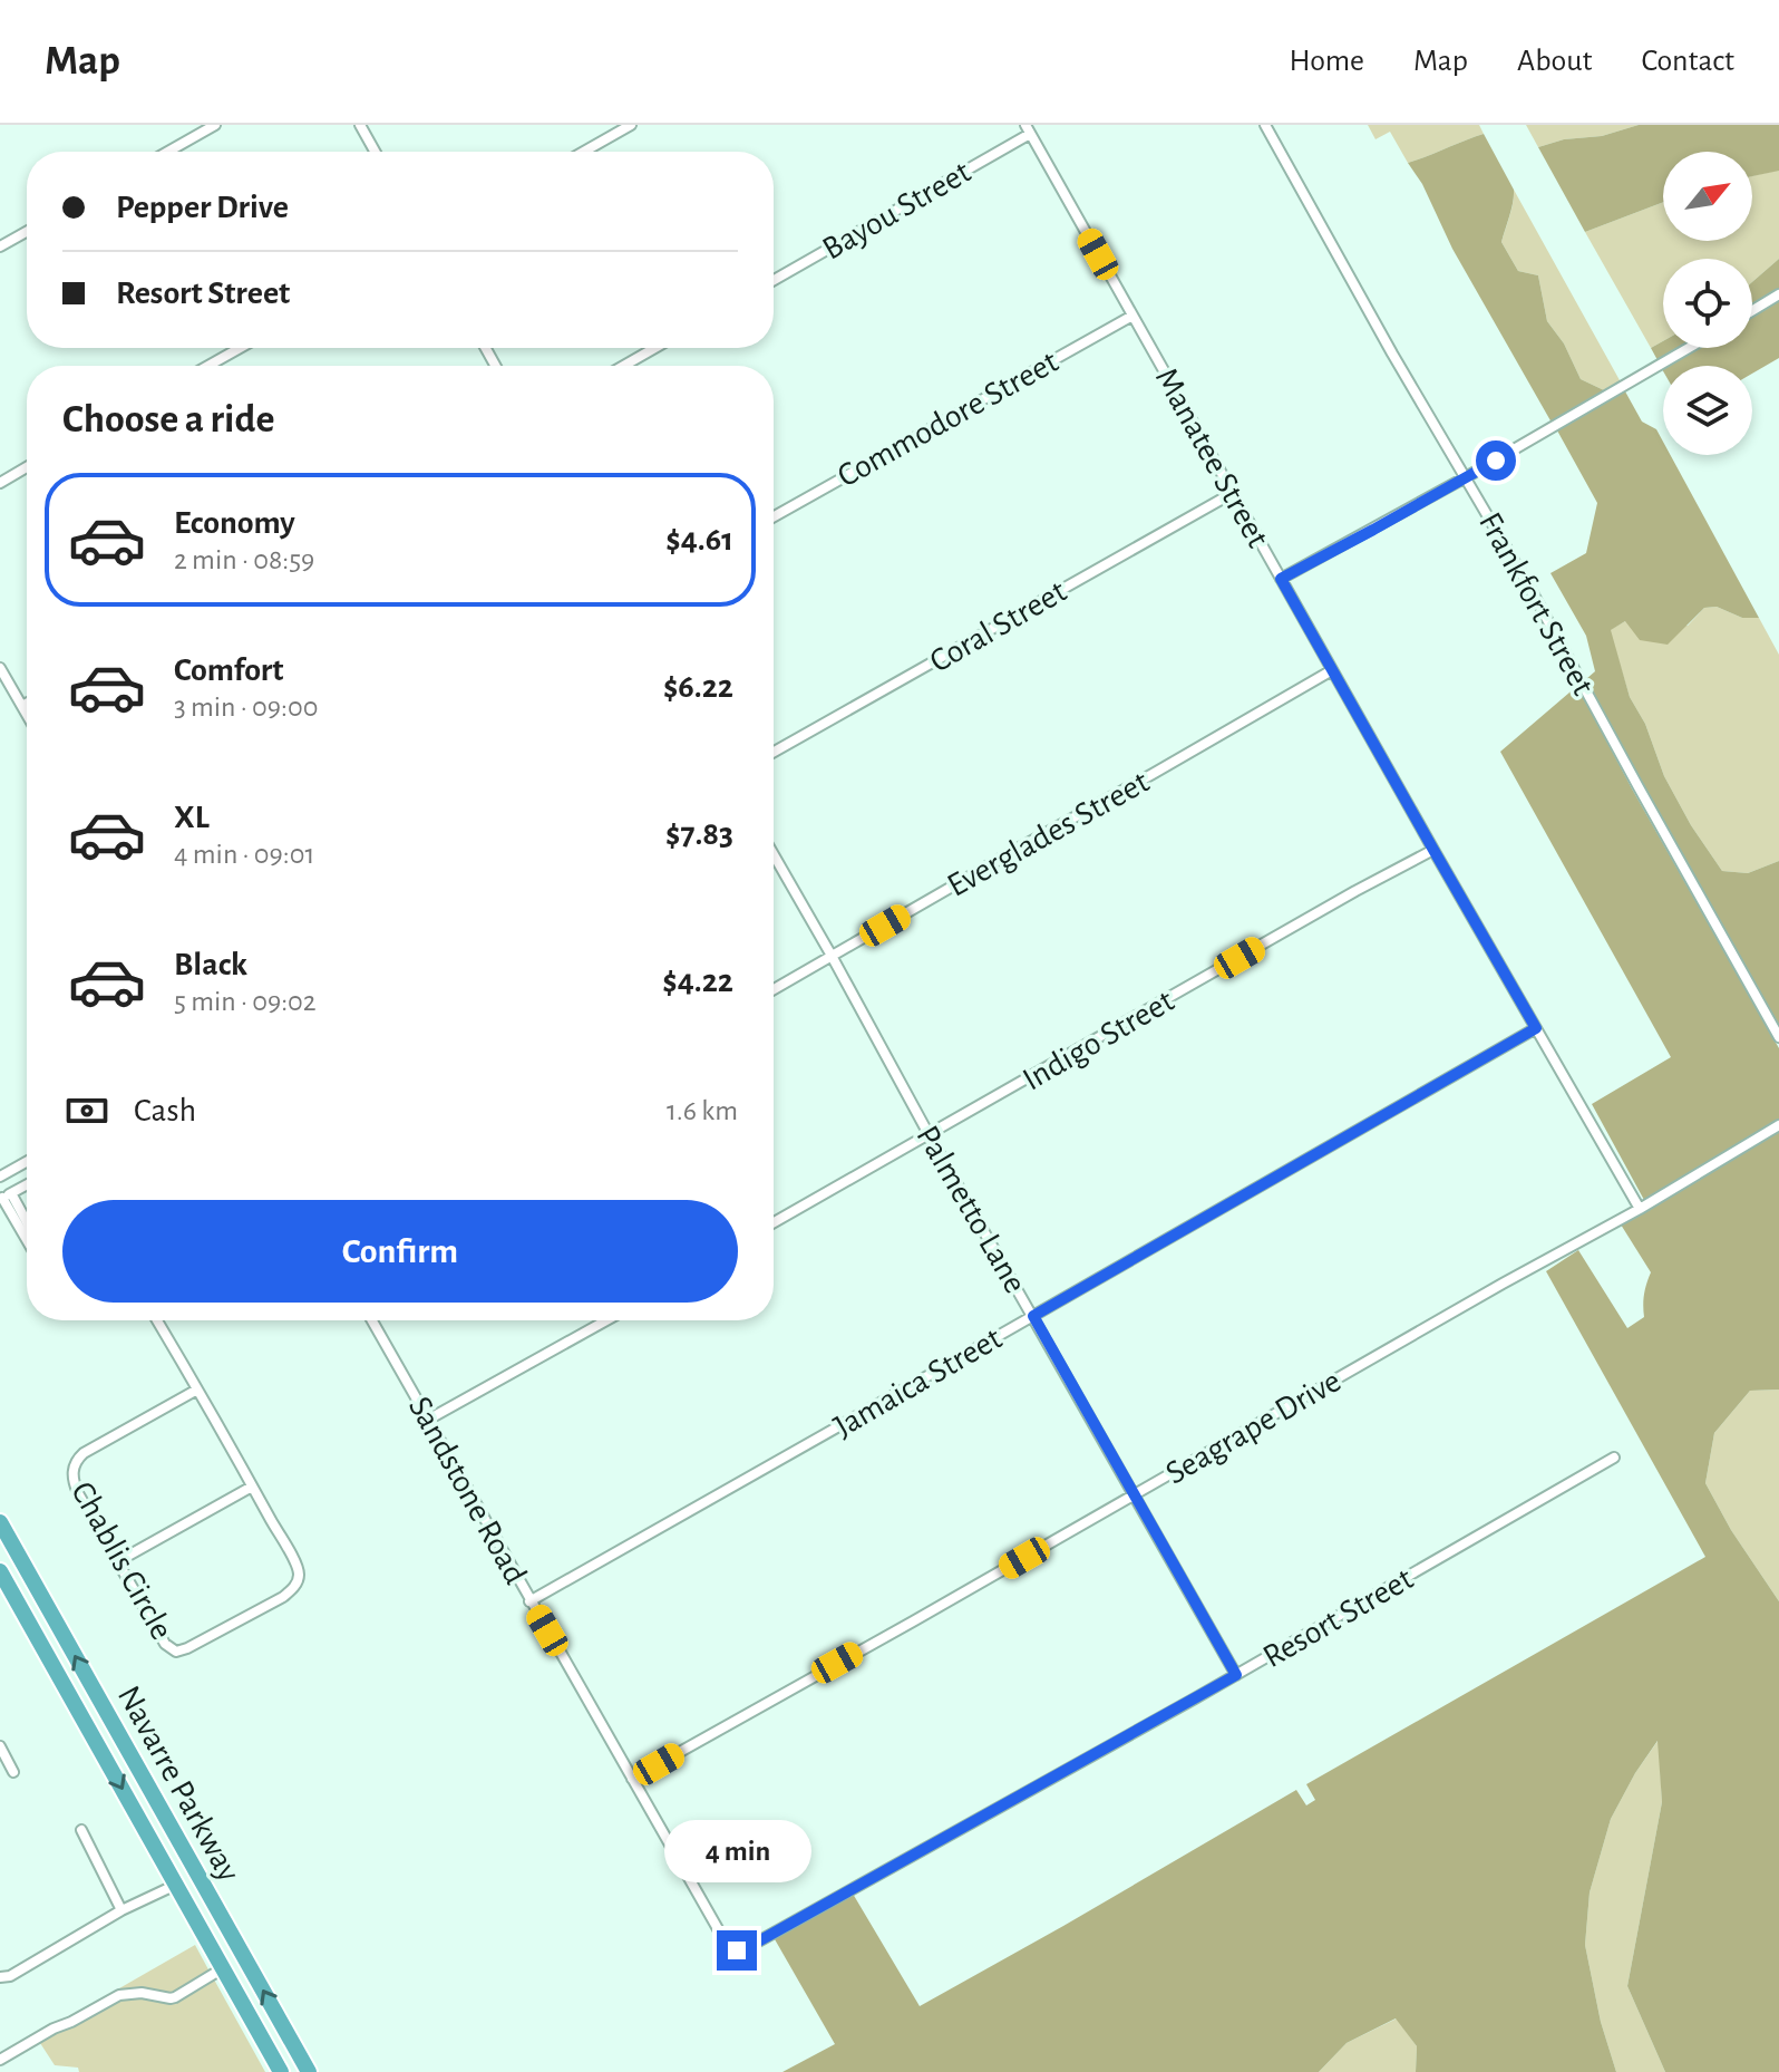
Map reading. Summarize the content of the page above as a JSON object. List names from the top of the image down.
{
  "streets": {
    "highway": ["Navarre Parkway"],
    "street": [
      "Bayou Street",
      "Commodore Street",
      "Manatee Street",
      "Frankfort Street",
      "Coral Street",
      "Everglades Street",
      "Indigo Street",
      "Palmetto Lane",
      "Jamaica Street",
      "Seagrape Drive",
      "Sandstone Road",
      "Chablis Circle",
      "Resort Street"
    ]
  },
  "crossings": [
    ["Bayou Street", "Manatee Street"],
    ["Commodore Street", "Manatee Street"],
    ["Manatee Street", "Coral Street"],
    ["Manatee Street", "Everglades Street"],
    ["Manatee Street", "Indigo Street"],
    ["Manatee Street", "Jamaica Street"],
    ["Manatee Street", "Seagrape Drive"],
    ["Everglades Street", "Palmetto Lane"],
    ["Indigo Street", "Palmetto Lane"],
    ["Palmetto Lane", "Jamaica Street"],
    ["Palmetto Lane", "Seagrape Drive"],
    ["Palmetto Lane", "Resort Street"],
    ["Jamaica Street", "Sandstone Road"],
    ["Seagrape Drive", "Sandstone Road"],
    ["Sandstone Road", "Resort Street"]
  ],
  "north": "top right",
  "page": {
    "header": "Map",
    "nav": [
      "Home",
      "Map",
      "About",
      "Contact"
    ],
    "banner": ["Pepper Drive", "Resort Street"],
    "heading": "Choose a ride",
    "list": [
      {
        "name": "Economy",
        "note": "2 min · 08:59",
        "value": "$4.61"
      },
      {
        "name": "Comfort",
        "note": "3 min · 09:00",
        "value": "$6.22"
      },
      {
        "name": "XL",
        "note": "4 min · 09:01",
        "value": "$7.83"
      },
      {
        "name": "Black",
        "note": "5 min · 09:02",
        "value": "$4.22"
      }
    ],
    "pay": ["Cash", "1.6 km"],
    "buttons": "Confirm",
    "bubble": "4 min"
  }
}
